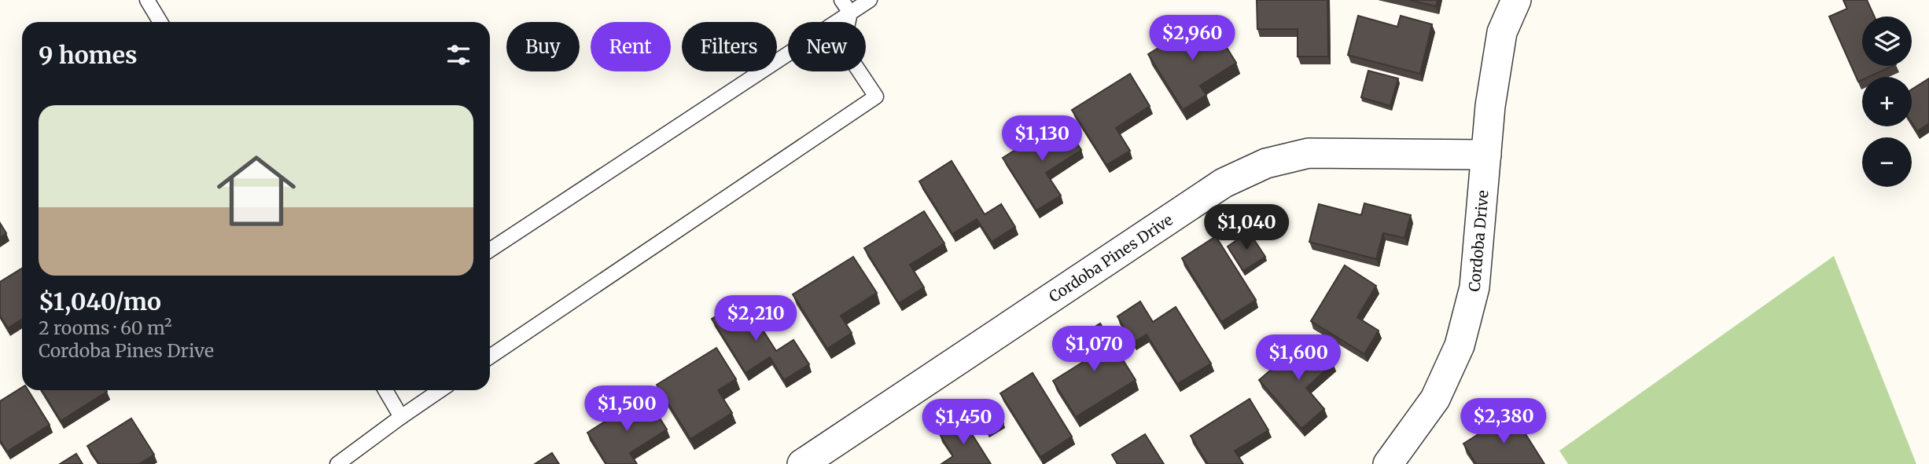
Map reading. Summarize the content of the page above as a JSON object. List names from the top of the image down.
{
  "streets": {
    "street": ["Cordoba Drive", "Cordoba Pines Drive"]
  },
  "crossings": [
    ["Cordoba Drive", "Cordoba Pines Drive"]
  ],
  "page": {
    "price": [
      "$2,960",
      "$1,130",
      "$1,040",
      "$2,210",
      "$1,070",
      "$1,600",
      "$1,500",
      "$2,380",
      "$1,450"
    ],
    "map_buttons": ["+", "−"],
    "chip": [
      "Buy",
      "Rent",
      "Filters",
      "New"
    ],
    "heading": "9 homes",
    "list": [
      {
        "name": "$1,040/mo",
        "note": "2 rooms · 60 m² · Cordoba Pines Drive"
      }
    ]
  }
}
